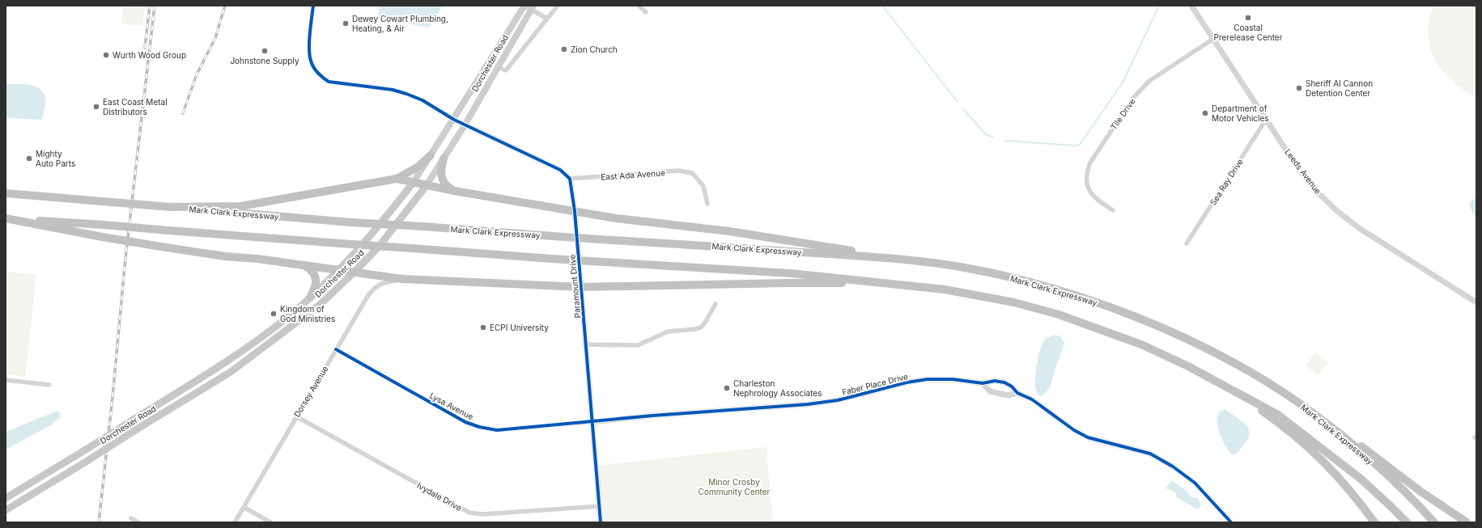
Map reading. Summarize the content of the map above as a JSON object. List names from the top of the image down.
{
  "streets": {
    "highway": ["Mark Clark Expressway"],
    "main road": ["Dorchester Road"],
    "street": [
      "Tile Drive",
      "Leeds Avenue",
      "East Ada Avenue",
      "Sea Ray Drive",
      "Paramount Drive",
      "Faber Place Drive",
      "Dorsey Avenue",
      "Lysa Avenue",
      "Ivydale Drive"
    ]
  },
  "crossings": [
    ["Tile Drive", "Leeds Avenue"],
    ["Leeds Avenue", "Sea Ray Drive"],
    ["East Ada Avenue", "Paramount Drive"],
    ["Paramount Drive", "Faber Place Drive"],
    ["Paramount Drive", "Lysa Avenue"],
    ["Paramount Drive", "Ivydale Drive"],
    ["Faber Place Drive", "Lysa Avenue"],
    ["Dorsey Avenue", "Lysa Avenue"],
    ["Dorsey Avenue", "Ivydale Drive"]
  ],
  "parks": ["Minor Crosby Community Center"],
  "places": [
    "Coastal Prerelease Center",
    "Dewey Cowart Plumbing, Heating, & Air",
    "Zion Church",
    "Johnstone Supply",
    "Wurth Wood Group",
    "Sheriff Al Cannon Detention Center",
    "East Coast Metal Distributors",
    "Department of Motor Vehicles",
    "Mighty Auto Parts",
    "Kingdom of God Ministries",
    "ECPI University",
    "Charleston Nephrology Associates"
  ]
}
